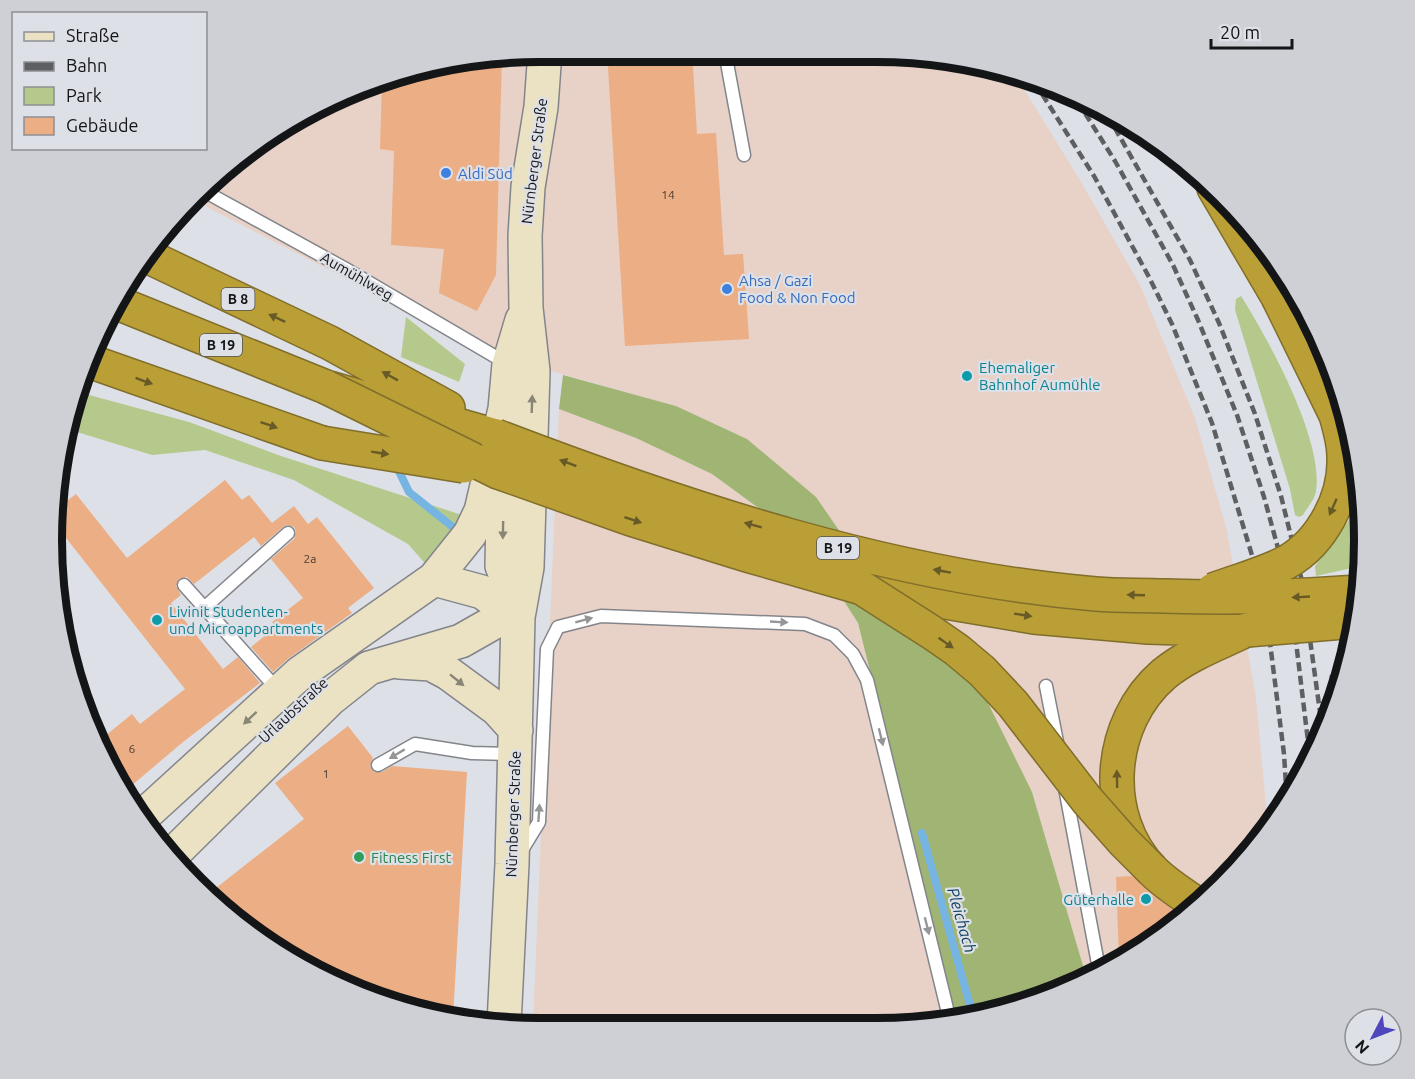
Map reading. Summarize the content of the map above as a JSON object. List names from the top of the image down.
{
  "streets": {
    "highway": ["B 8", "B 19"],
    "street": ["Nürnberger Straße", "Urlaubstraße"],
    "lane": ["Aumühlweg"]
  },
  "crossings": [
    ["Nürnberger Straße", "Aumühlweg"],
    ["Nürnberger Straße", "B 8"],
    ["Nürnberger Straße", "B 19"],
    ["Nürnberger Straße", "Urlaubstraße"],
    ["B 8", "B 19"],
    ["B 8", "Urlaubstraße"],
    ["B 19", "Urlaubstraße"]
  ],
  "water": ["Pleichach"],
  "places": [
    "Aldi Süd",
    "Ahsa / Gazi Food & Non Food",
    "Ehemaliger Bahnhof Aumühle",
    "Livinit Studenten- und Microappartments",
    "Fitness First",
    "Güterhalle"
  ],
  "house_numbers": [
    "14",
    "2a",
    "6",
    "1"
  ],
  "legend": [
    "Straße",
    "Bahn",
    "Park",
    "Gebäude"
  ],
  "scale_bar": "20 m",
  "north": "bottom left"
}
